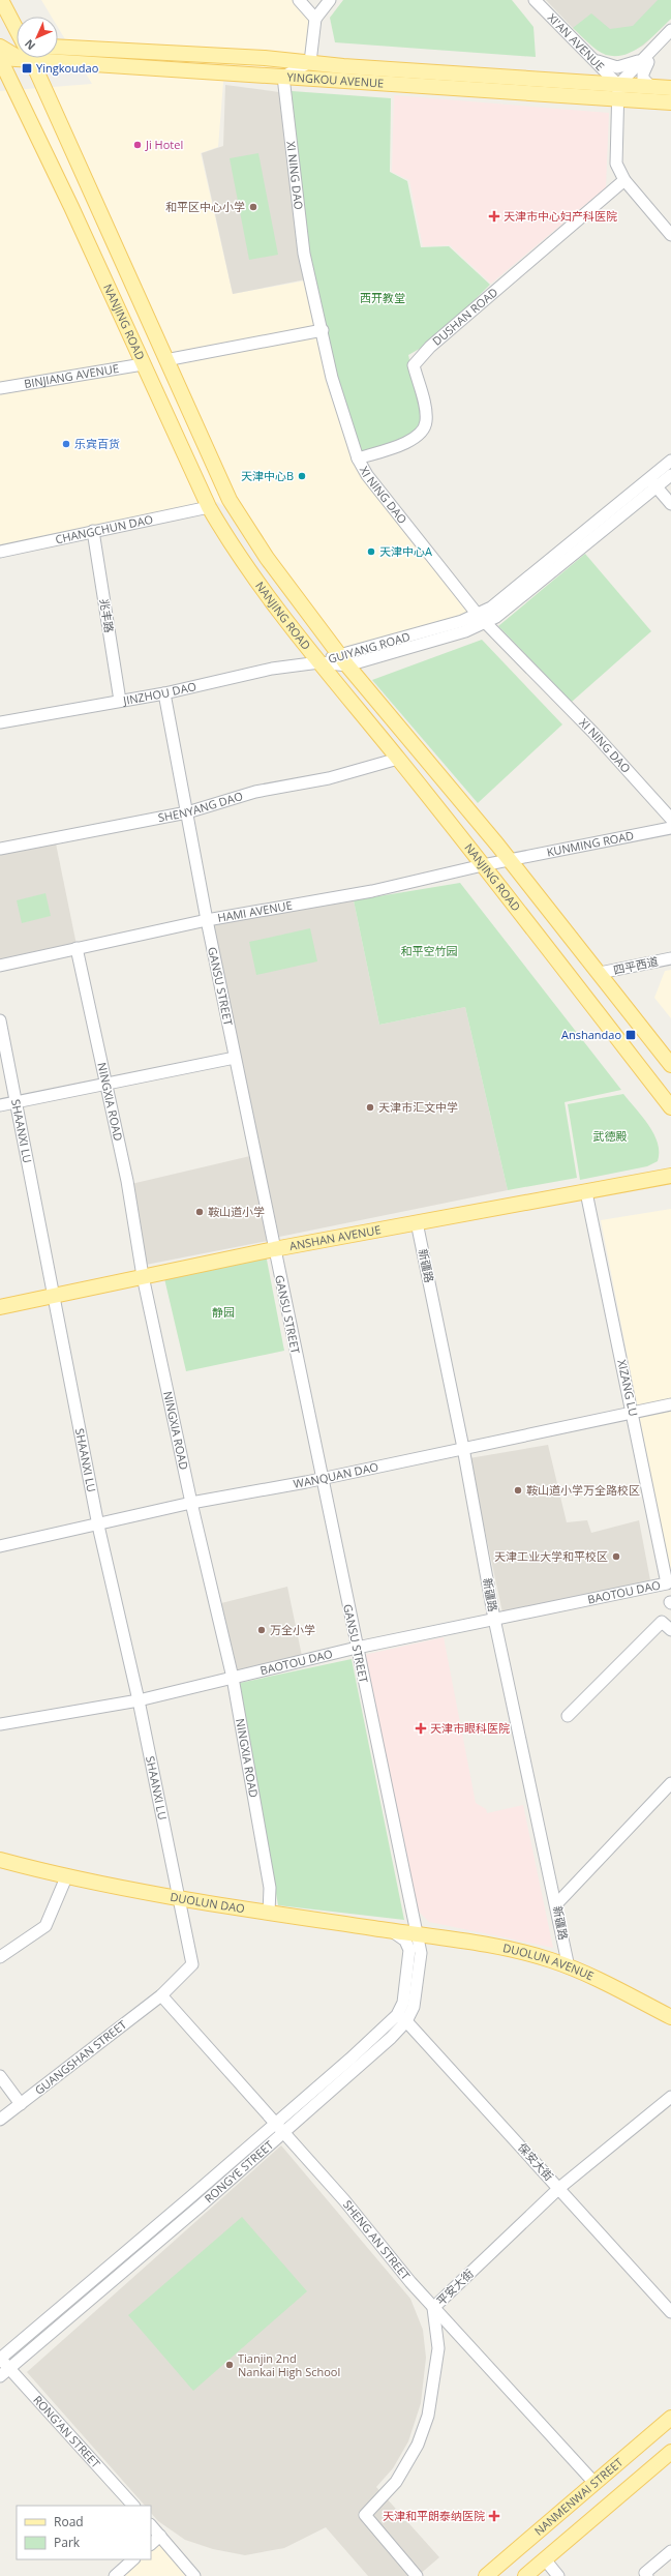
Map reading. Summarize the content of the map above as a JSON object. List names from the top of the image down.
{
  "streets": {
    "main road": [
      "YINGKOU AVENUE",
      "NANJING ROAD",
      "ANSHAN AVENUE",
      "DUOLUN DAO",
      "DUOLUN AVENUE",
      "NANMENWAI STREET"
    ],
    "street": [
      "XI'AN AVENUE",
      "XI NING DAO",
      "DUSHAN ROAD",
      "BINJIANG AVENUE",
      "CHANGCHUN DAO",
      "兆丰路",
      "GUIYANG ROAD",
      "JINZHOU DAO",
      "SHENYANG DAO",
      "KUNMING ROAD",
      "HAMI AVENUE",
      "四平西道",
      "GANSU STREET",
      "NINGXIA ROAD",
      "SHAANXI LU",
      "新疆路",
      "XIZANG LU",
      "WANQUAN DAO",
      "BAOTOU DAO",
      "GUANGSHAN STREET",
      "保安大街",
      "RONGYE STREET",
      "SHENG AN STREET",
      "平安大街",
      "RONG'AN STREET"
    ]
  },
  "crossings": [
    ["XI'AN AVENUE", "YINGKOU AVENUE"],
    ["YINGKOU AVENUE", "XI NING DAO"],
    ["YINGKOU AVENUE", "NANJING ROAD"],
    ["XI NING DAO", "DUSHAN ROAD"],
    ["XI NING DAO", "GUIYANG ROAD"],
    ["NANJING ROAD", "BINJIANG AVENUE"],
    ["NANJING ROAD", "CHANGCHUN DAO"],
    ["NANJING ROAD", "GUIYANG ROAD"],
    ["NANJING ROAD", "JINZHOU DAO"],
    ["NANJING ROAD", "SHENYANG DAO"],
    ["NANJING ROAD", "KUNMING ROAD"],
    ["NANJING ROAD", "HAMI AVENUE"],
    ["NANJING ROAD", "四平西道"],
    ["CHANGCHUN DAO", "兆丰路"],
    ["兆丰路", "JINZHOU DAO"],
    ["GUIYANG ROAD", "JINZHOU DAO"],
    ["JINZHOU DAO", "GANSU STREET"],
    ["SHENYANG DAO", "GANSU STREET"],
    ["KUNMING ROAD", "HAMI AVENUE"],
    ["HAMI AVENUE", "GANSU STREET"],
    ["HAMI AVENUE", "NINGXIA ROAD"],
    ["GANSU STREET", "ANSHAN AVENUE"],
    ["GANSU STREET", "WANQUAN DAO"],
    ["GANSU STREET", "BAOTOU DAO"],
    ["GANSU STREET", "DUOLUN DAO"],
    ["GANSU STREET", "DUOLUN AVENUE"],
    ["GANSU STREET", "RONGYE STREET"],
    ["NINGXIA ROAD", "ANSHAN AVENUE"],
    ["NINGXIA ROAD", "WANQUAN DAO"],
    ["NINGXIA ROAD", "BAOTOU DAO"],
    ["NINGXIA ROAD", "DUOLUN DAO"],
    ["SHAANXI LU", "ANSHAN AVENUE"],
    ["SHAANXI LU", "WANQUAN DAO"],
    ["SHAANXI LU", "BAOTOU DAO"],
    ["SHAANXI LU", "DUOLUN DAO"],
    ["SHAANXI LU", "GUANGSHAN STREET"],
    ["SHAANXI LU", "SHENG AN STREET"],
    ["ANSHAN AVENUE", "新疆路"],
    ["ANSHAN AVENUE", "XIZANG LU"],
    ["新疆路", "WANQUAN DAO"],
    ["新疆路", "BAOTOU DAO"],
    ["新疆路", "DUOLUN AVENUE"],
    ["XIZANG LU", "WANQUAN DAO"],
    ["XIZANG LU", "BAOTOU DAO"],
    ["DUOLUN DAO", "DUOLUN AVENUE"],
    ["DUOLUN DAO", "RONGYE STREET"],
    ["DUOLUN AVENUE", "RONGYE STREET"],
    ["GUANGSHAN STREET", "SHENG AN STREET"],
    ["保安大街", "RONGYE STREET"],
    ["保安大街", "平安大街"],
    ["RONGYE STREET", "SHENG AN STREET"],
    ["RONGYE STREET", "RONG'AN STREET"],
    ["SHENG AN STREET", "平安大街"],
    ["SHENG AN STREET", "NANMENWAI STREET"]
  ],
  "parks": [
    "西开教堂",
    "和平空竹园",
    "武德殿",
    "静园"
  ],
  "places": {
    "transit": ["Yingkoudao", "Anshandao"],
    "other": [
      "Ji Hotel",
      "和平区中心小学",
      "乐宾百货",
      "天津中心B",
      "天津中心A",
      "天津市汇文中学",
      "鞍山道小学",
      "鞍山道小学万全路校区",
      "天津工业大学和平校区",
      "万全小学",
      "Tianjin 2nd Nankai High School"
    ],
    "health": ["天津市中心妇产科医院", "天津市眼科医院", "天津和平朗泰纳医院"]
  },
  "legend": ["Road", "Park"],
  "north": "bottom left"
}
